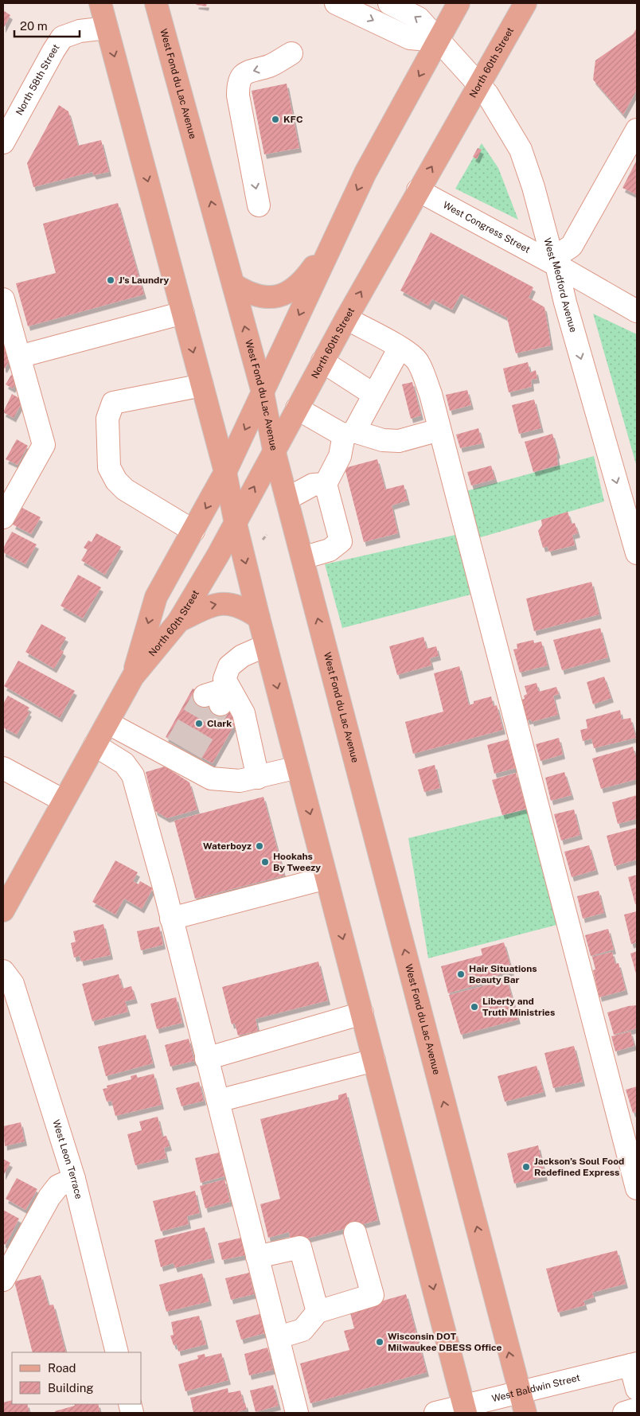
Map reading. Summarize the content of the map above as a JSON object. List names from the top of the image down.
{
  "streets": {
    "main road": ["North 60th Street", "West Fond du Lac Avenue"],
    "street": [
      "North 58th Street",
      "West Congress Street",
      "West Medford Avenue",
      "West Leon Terrace",
      "West Baldwin Street"
    ]
  },
  "crossings": [
    ["North 60th Street", "West Fond du Lac Avenue"],
    ["North 60th Street", "West Congress Street"],
    ["North 60th Street", "West Medford Avenue"],
    ["West Fond du Lac Avenue", "West Baldwin Street"],
    ["West Congress Street", "West Medford Avenue"]
  ],
  "places": [
    "KFC",
    "J's Laundry",
    "Clark",
    "Waterboyz",
    "Hookahs By Tweezy",
    "Hair Situations Beauty Bar",
    "Liberty and Truth Ministries",
    "Jackson’s Soul Food Redefined Express",
    "Wisconsin DOT Milwaukee DBESS Office"
  ],
  "legend": ["Road", "Building"],
  "scale_bar": "20 m"
}
